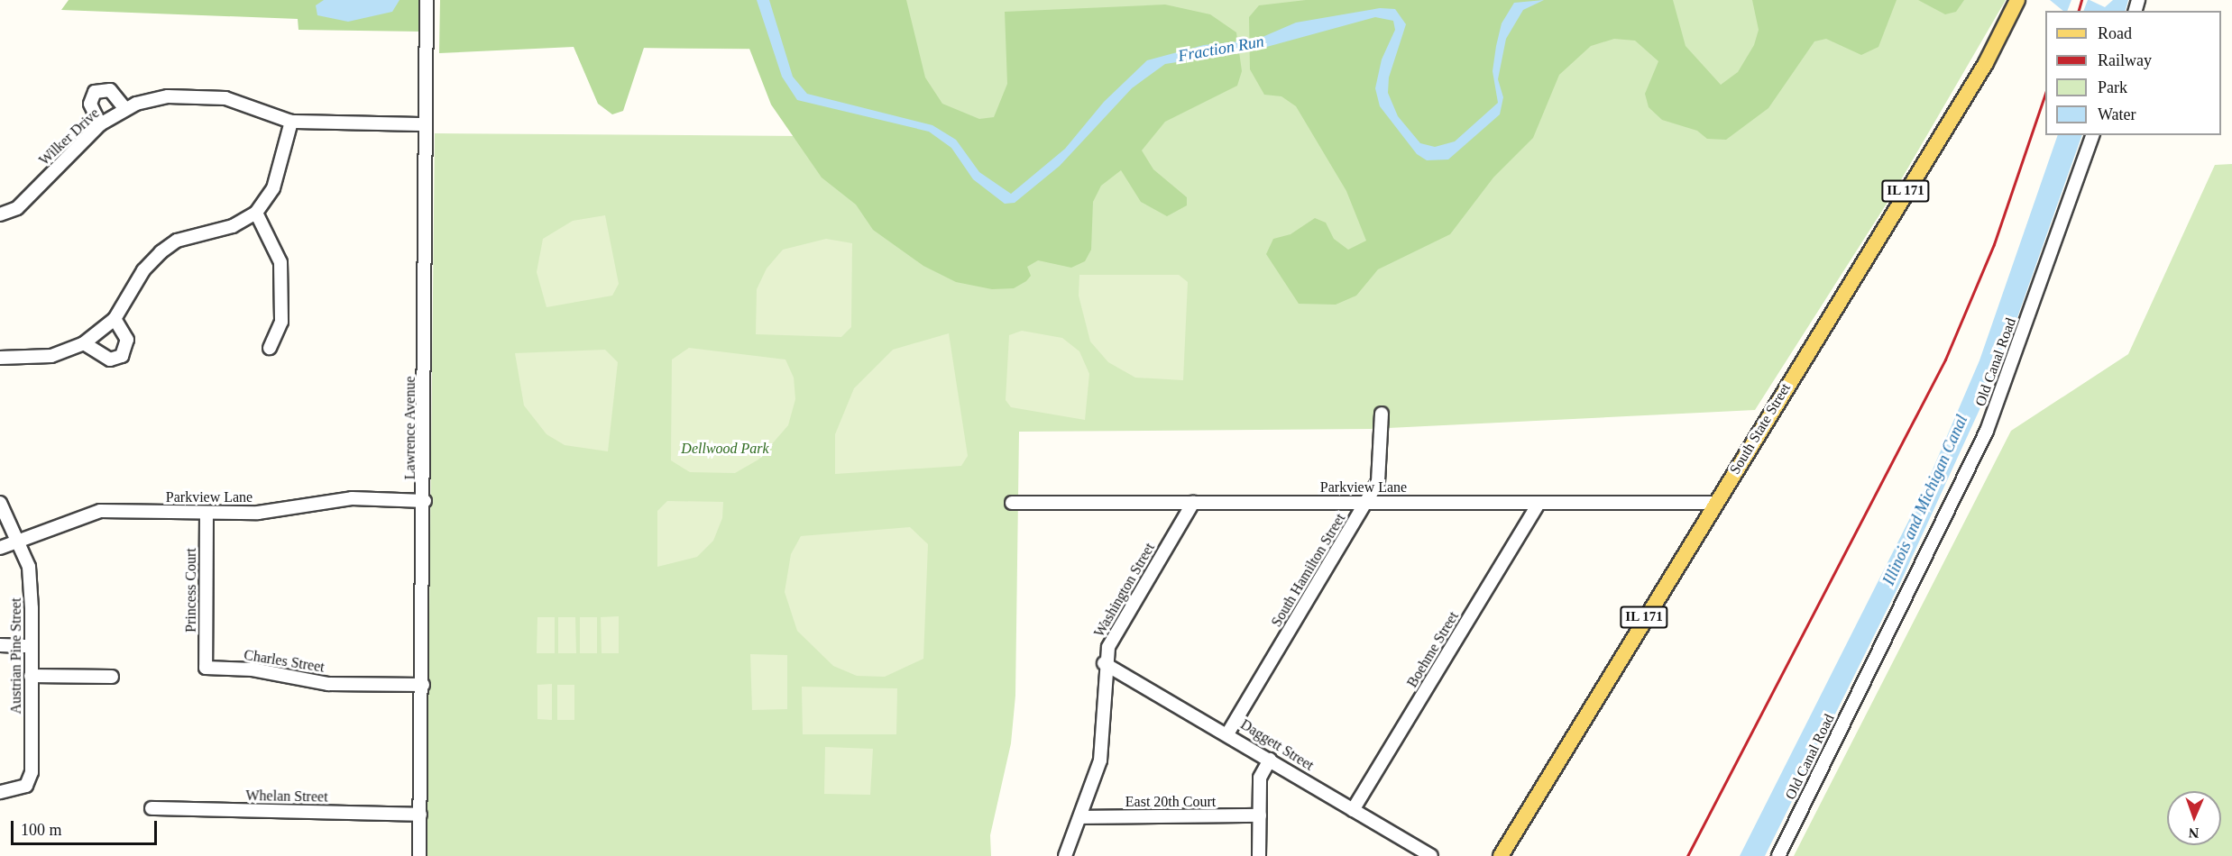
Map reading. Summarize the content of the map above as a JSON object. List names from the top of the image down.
{
  "streets": {
    "main road": ["IL 171", "South State Street"],
    "street": [
      "Wilker Drive",
      "Old Canal Road",
      "Lawrence Avenue",
      "Parkview Lane",
      "South Hamilton Street",
      "Princess Court",
      "Washington Street",
      "Boehme Street",
      "Austrian Pine Street",
      "Charles Street",
      "Daggett Street",
      "Whelan Street",
      "East 20th Court"
    ]
  },
  "crossings": [
    ["Wilker Drive", "Lawrence Avenue"],
    ["Lawrence Avenue", "Parkview Lane"],
    ["Lawrence Avenue", "Charles Street"],
    ["Lawrence Avenue", "Whelan Street"],
    ["South State Street", "Parkview Lane"],
    ["Parkview Lane", "South Hamilton Street"],
    ["Parkview Lane", "Princess Court"],
    ["Parkview Lane", "Washington Street"],
    ["Parkview Lane", "Boehme Street"],
    ["Parkview Lane", "Austrian Pine Street"],
    ["South Hamilton Street", "Daggett Street"],
    ["Princess Court", "Charles Street"],
    ["Washington Street", "Daggett Street"],
    ["Washington Street", "East 20th Court"],
    ["Boehme Street", "Daggett Street"]
  ],
  "water": ["Fraction Run", "Illinois and Michigan Canal"],
  "parks": ["Dellwood Park"],
  "legend": [
    "Road",
    "Railway",
    "Park",
    "Water"
  ],
  "scale_bar": "100 m",
  "north": "bottom"
}
